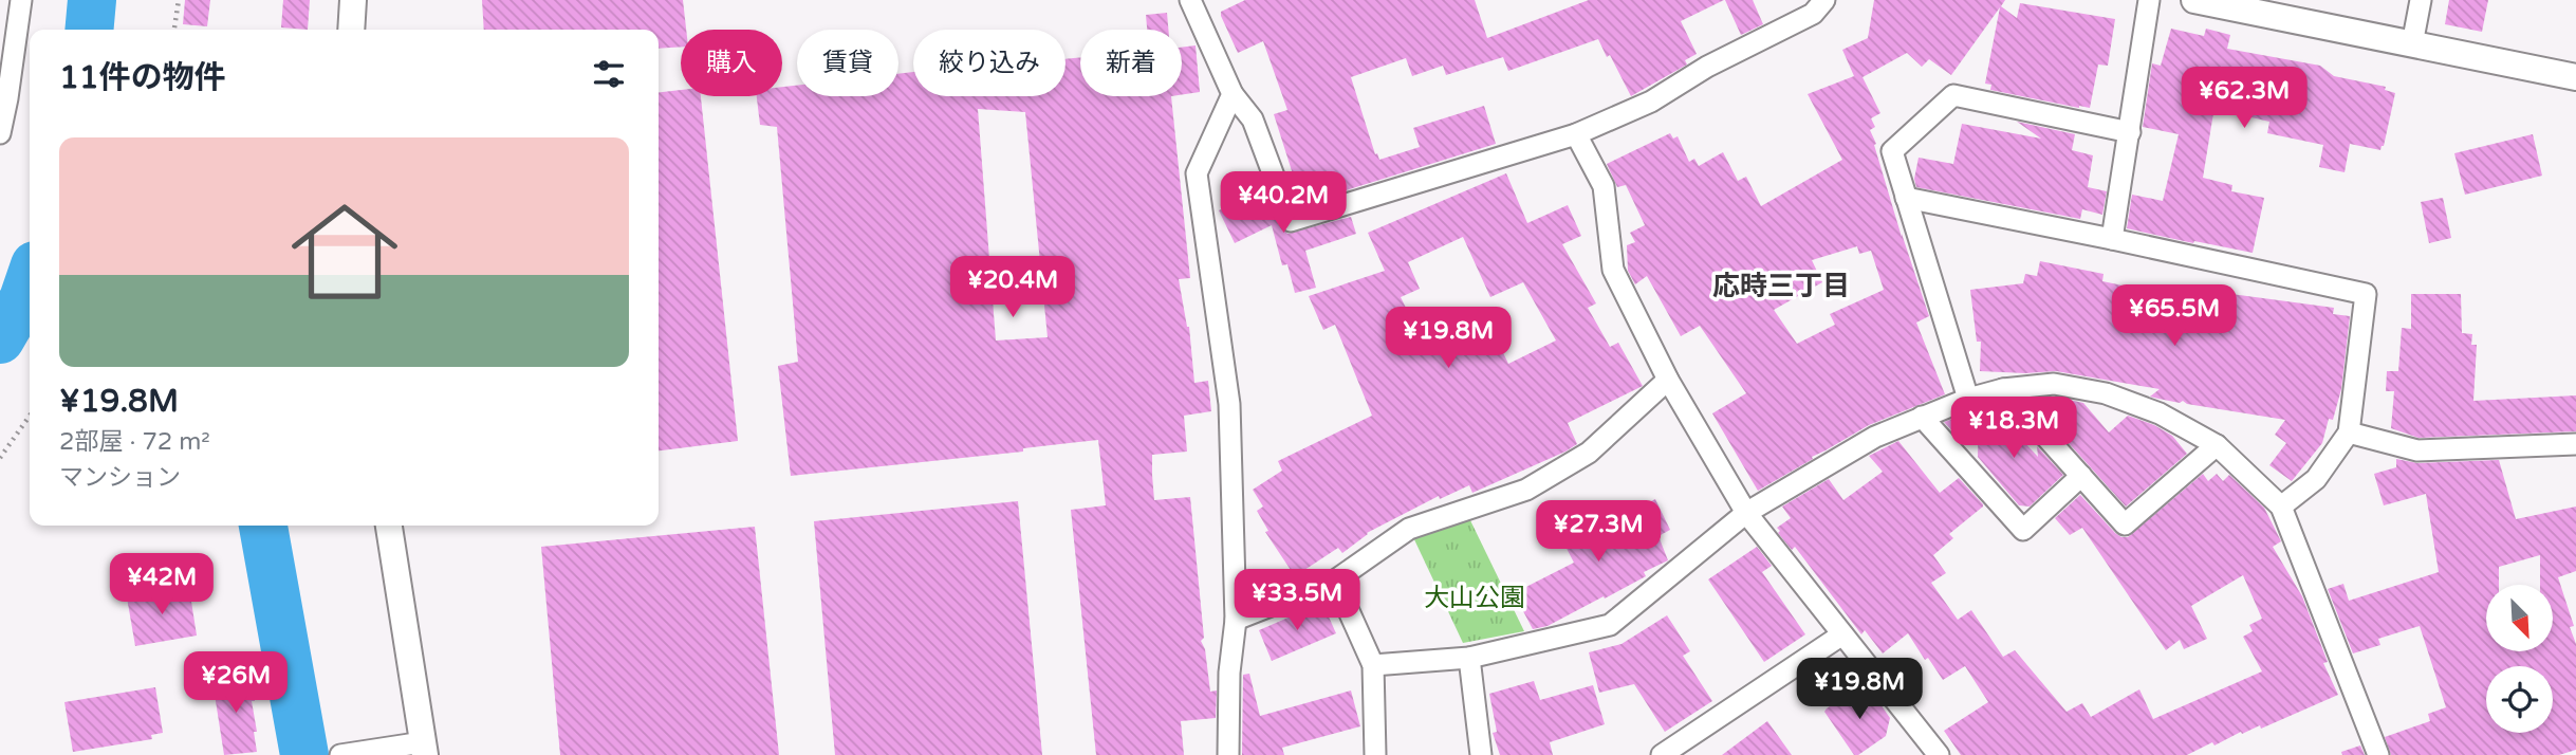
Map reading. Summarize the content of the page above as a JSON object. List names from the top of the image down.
{
  "districts": ["応時三丁目"],
  "parks": ["大山公園"],
  "north": "bottom right",
  "page": {
    "chip": [
      "購入",
      "賃貸",
      "絞り込み",
      "新着"
    ],
    "heading": "11件の物件",
    "price": [
      "¥62.3M",
      "¥40.2M",
      "¥20.4M",
      "¥65.5M",
      "¥19.8M",
      "¥18.3M",
      "¥27.3M",
      "¥42M",
      "¥33.5M",
      "¥26M",
      "¥19.8M"
    ],
    "list": [
      {
        "name": "¥19.8M",
        "note": "2部屋 · 72 m² · マンション"
      }
    ]
  }
}
